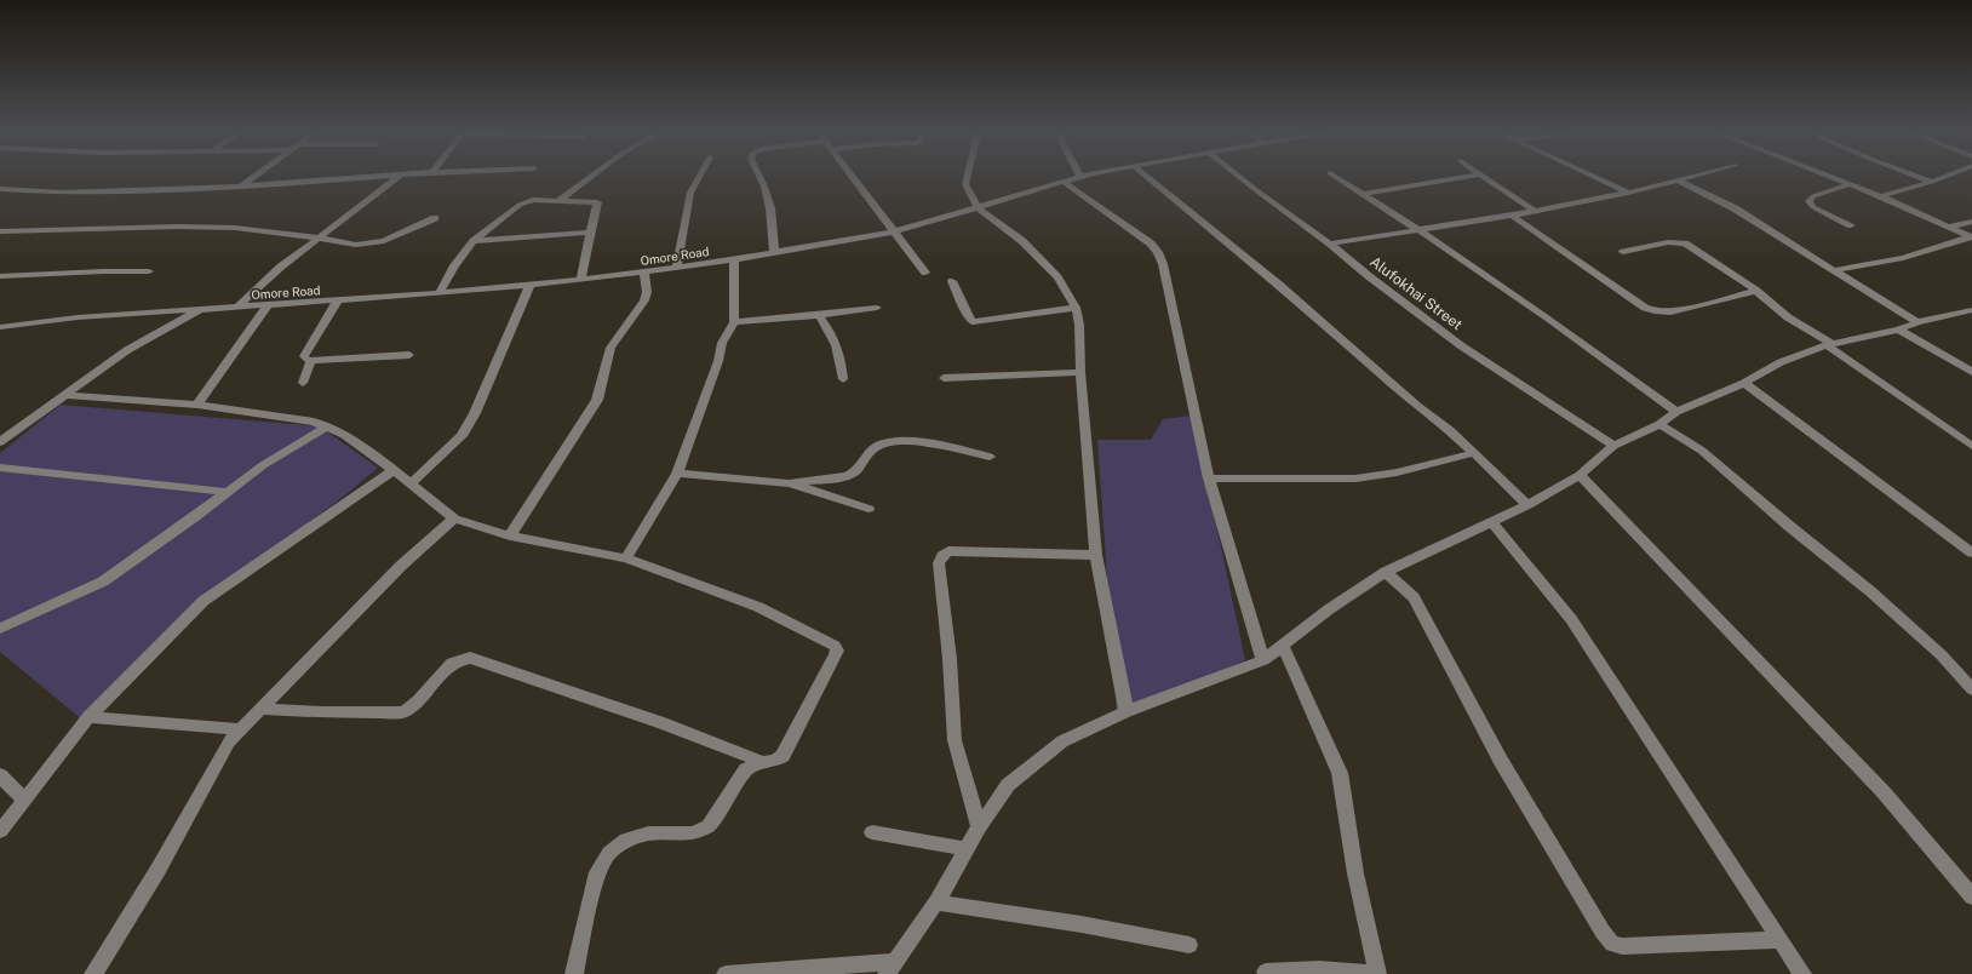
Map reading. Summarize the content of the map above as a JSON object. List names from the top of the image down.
{
  "streets": {
    "street": ["Omore Road", "Alufokhai Street"]
  }
}
